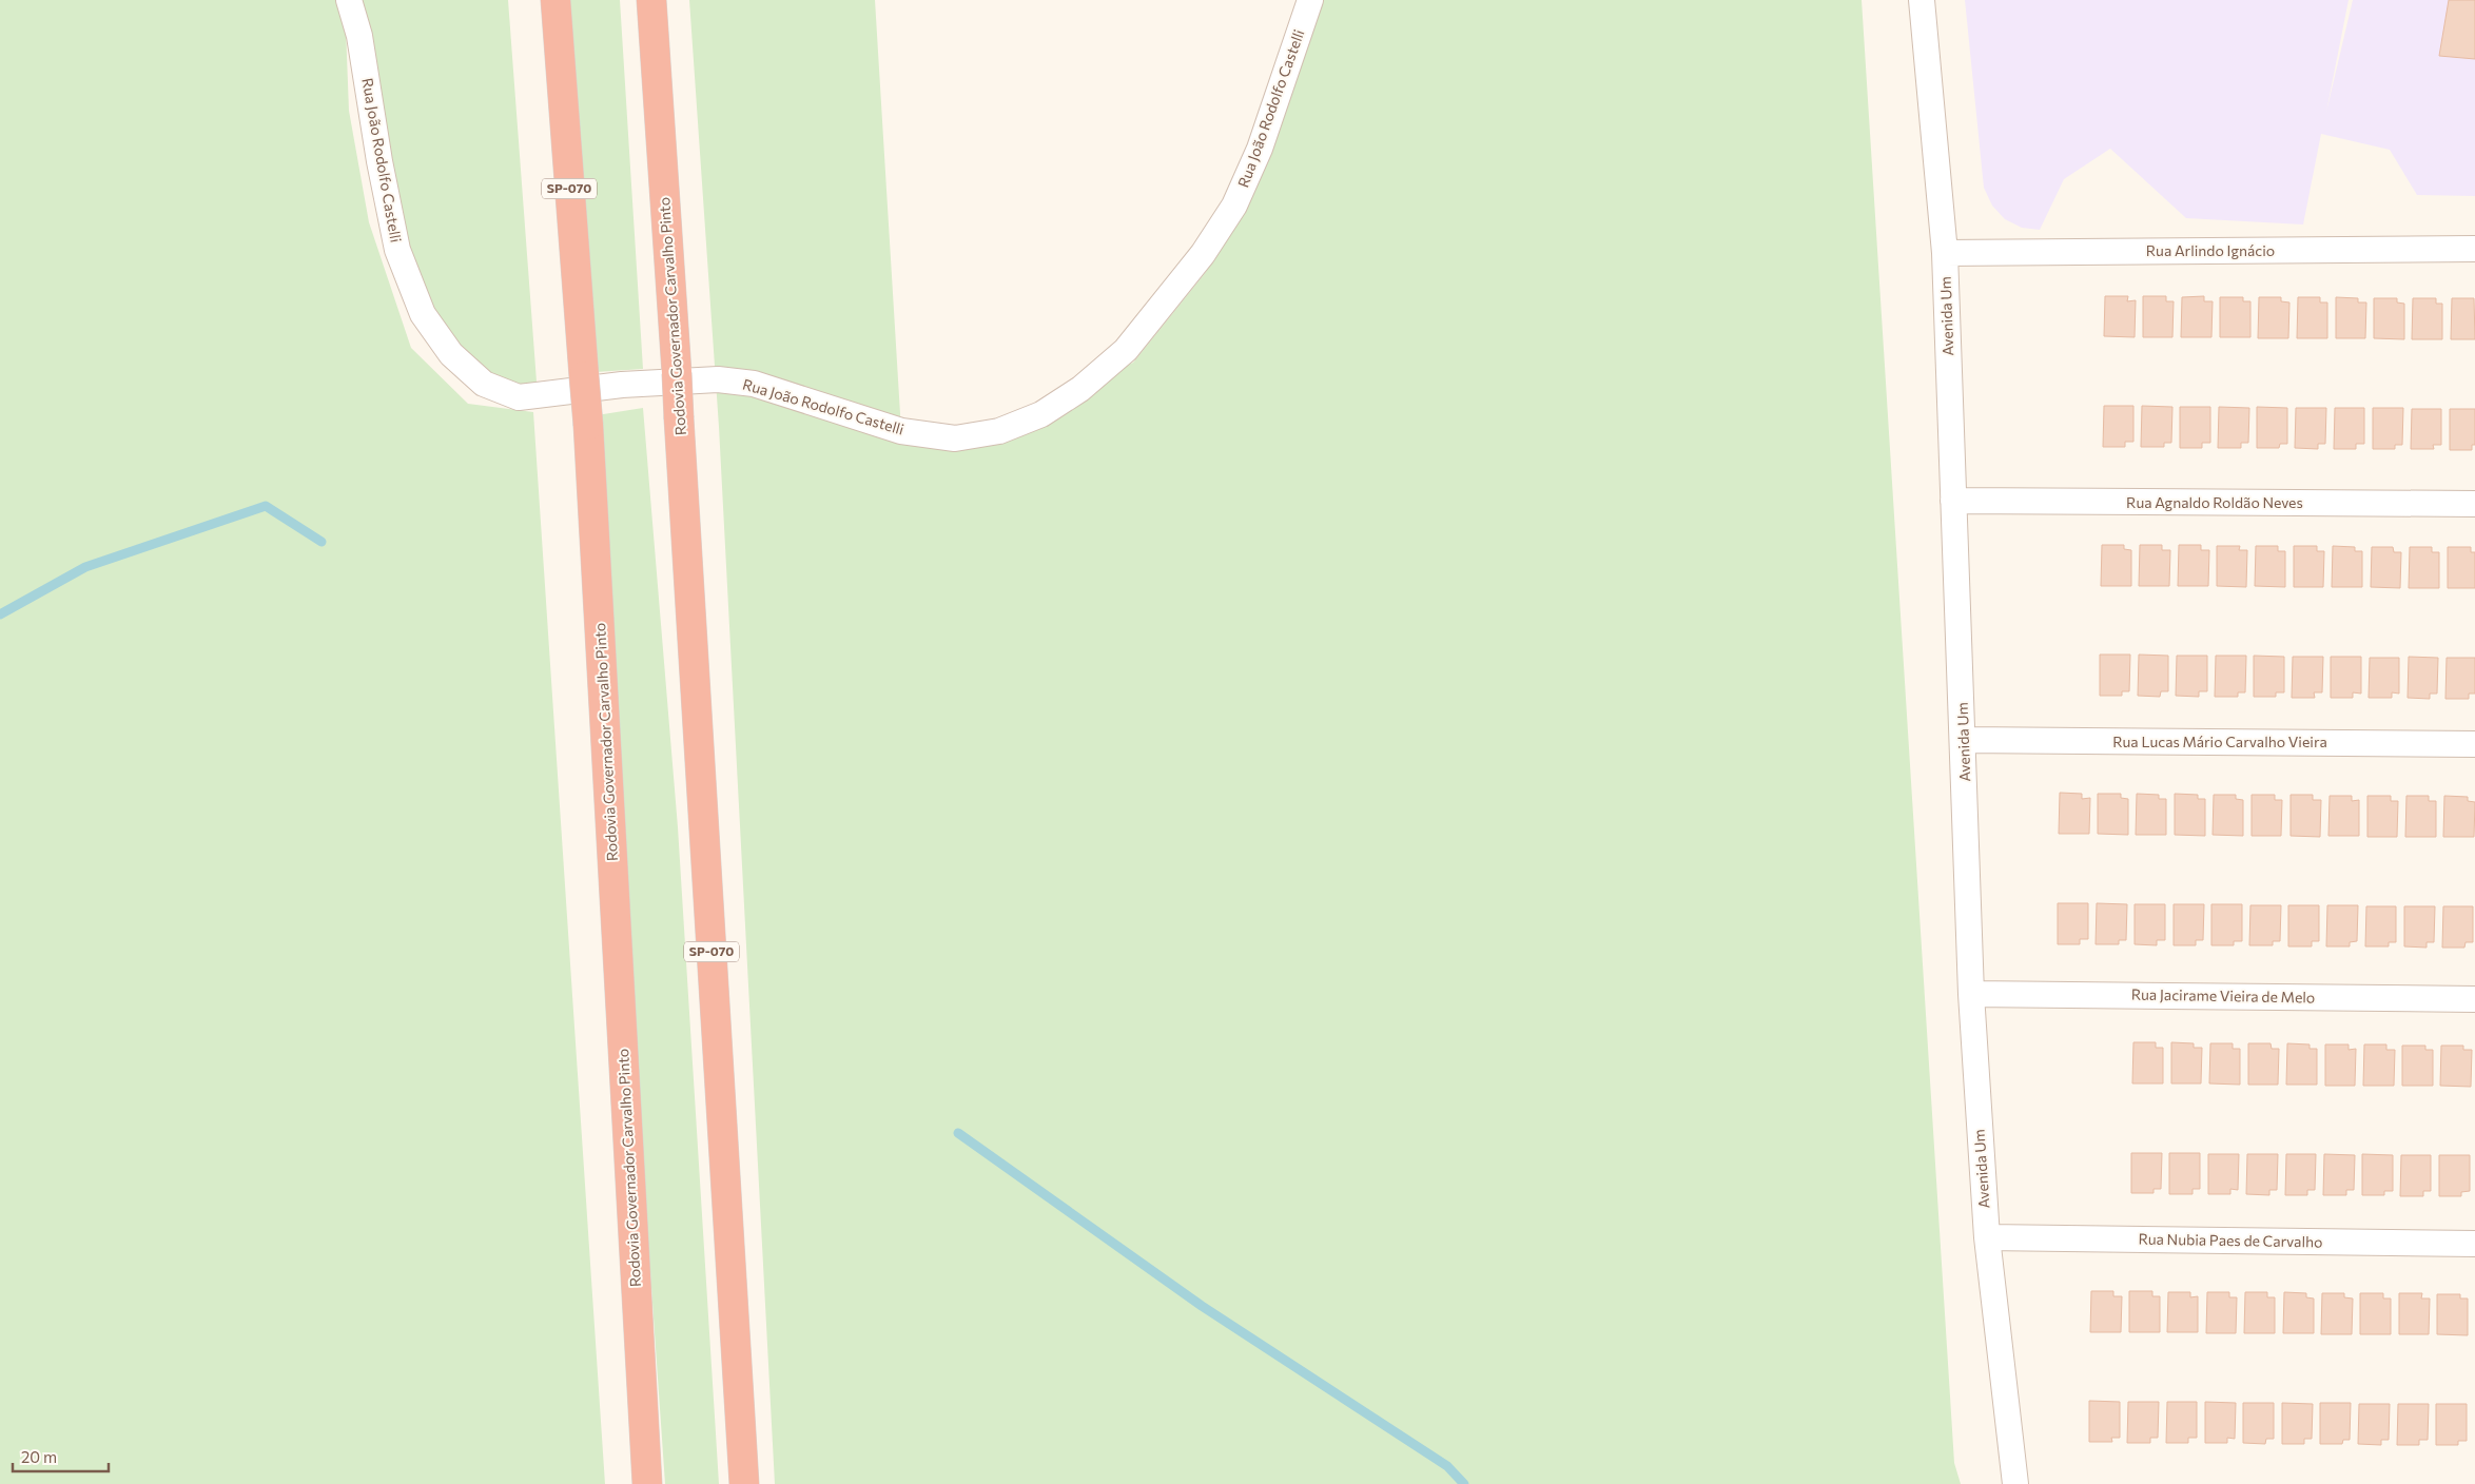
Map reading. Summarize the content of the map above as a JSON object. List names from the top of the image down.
{
  "streets": {
    "highway": ["SP-070", "Rodovia Governador Carvalho Pinto"],
    "street": [
      "Rua João Rodolfo Castelli",
      "Rua Arlindo Ignácio",
      "Avenida Um",
      "Rua Agnaldo Roldão Neves",
      "Rua Lucas Mário Carvalho Vieira",
      "Rua Jacirame Vieira de Melo",
      "Rua Nubia Paes de Carvalho"
    ]
  },
  "crossings": [
    ["Rua Arlindo Ignácio", "Avenida Um"],
    ["Avenida Um", "Rua Agnaldo Roldão Neves"],
    ["Avenida Um", "Rua Lucas Mário Carvalho Vieira"],
    ["Avenida Um", "Rua Jacirame Vieira de Melo"],
    ["Avenida Um", "Rua Nubia Paes de Carvalho"]
  ],
  "scale_bar": "20 m"
}
